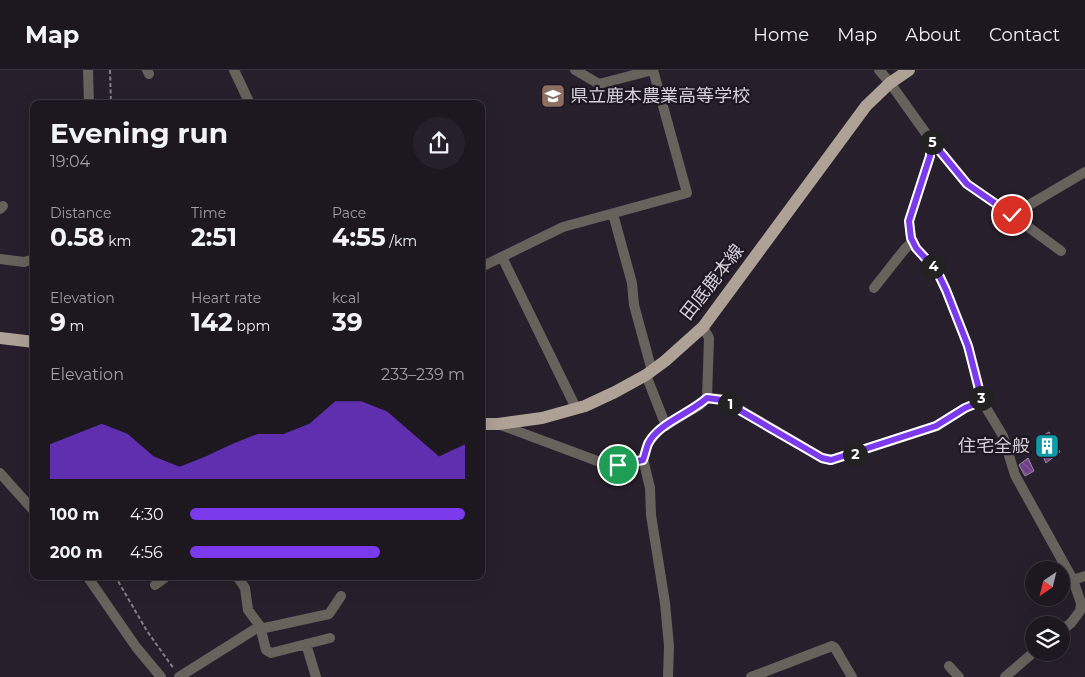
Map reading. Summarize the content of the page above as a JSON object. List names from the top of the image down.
{
  "streets": {
    "main road": ["田底鹿本線"]
  },
  "places": {
    "school or university": ["県立鹿本農業高等学校"],
    "building": ["住宅全般"]
  },
  "north": "bottom left",
  "page": {
    "header": "Map",
    "nav": [
      "Home",
      "Map",
      "About",
      "Contact"
    ],
    "heading": ["Evening run", "19:04"],
    "pins": [
      "5",
      "4",
      "3",
      "1",
      "2"
    ],
    "stats": [
      ["Distance", "0.58 km"],
      ["Time", "2:51"],
      ["Pace", "4:55 /km"],
      ["Elevation", "9 m"],
      ["Heart rate", "142 bpm"],
      ["kcal", "39"]
    ],
    "chart": ["Elevation", "233–239 m"],
    "list": [
      {
        "name": "100 m",
        "note": "4:30"
      },
      {
        "name": "200 m",
        "note": "4:56"
      }
    ]
  }
}
